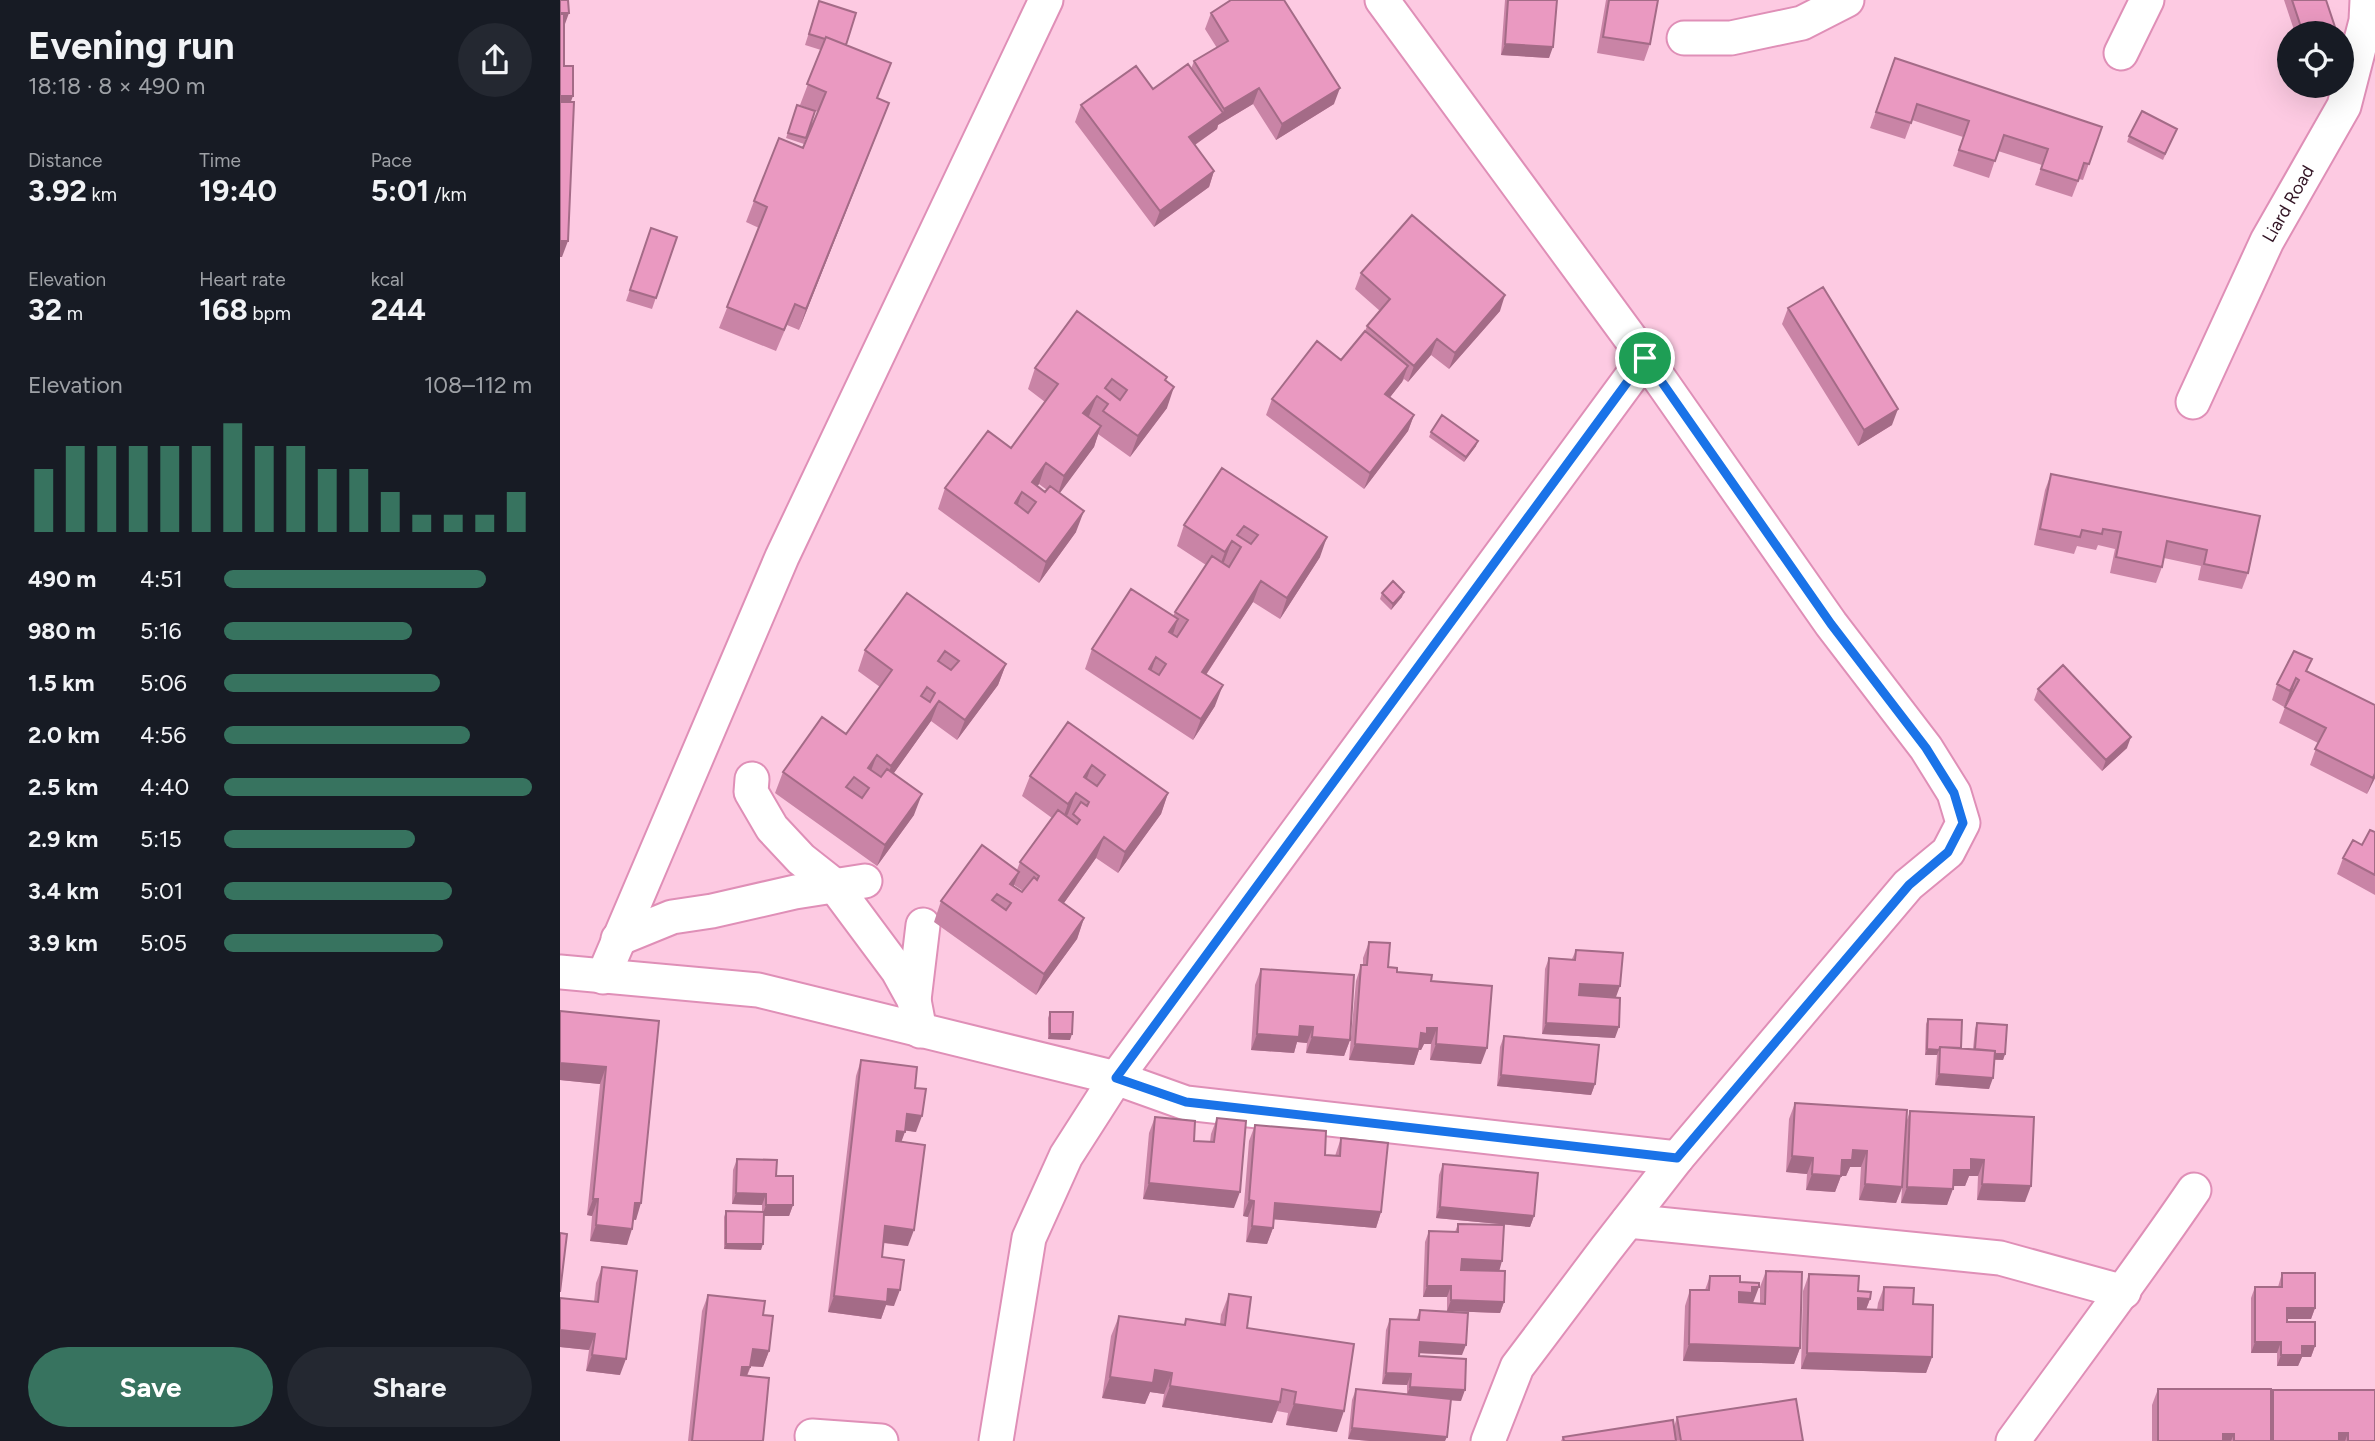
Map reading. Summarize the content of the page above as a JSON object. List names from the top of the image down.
{
  "streets": {
    "street": ["Liard Road"]
  },
  "page": {
    "heading": ["Evening run", "18:18 · 8 × 490 m"],
    "stats": [
      ["Distance", "3.92 km"],
      ["Time", "19:40"],
      ["Pace", "5:01 /km"],
      ["Elevation", "32 m"],
      ["Heart rate", "168 bpm"],
      ["kcal", "244"]
    ],
    "chart": ["Elevation", "108–112 m"],
    "list": [
      {
        "name": "490 m",
        "note": "4:51"
      },
      {
        "name": "980 m",
        "note": "5:16"
      },
      {
        "name": "1.5 km",
        "note": "5:06"
      },
      {
        "name": "2.0 km",
        "note": "4:56"
      },
      {
        "name": "2.5 km",
        "note": "4:40"
      },
      {
        "name": "2.9 km",
        "note": "5:15"
      },
      {
        "name": "3.4 km",
        "note": "5:01"
      },
      {
        "name": "3.9 km",
        "note": "5:05"
      }
    ],
    "buttons": ["Save", "Share"]
  }
}
